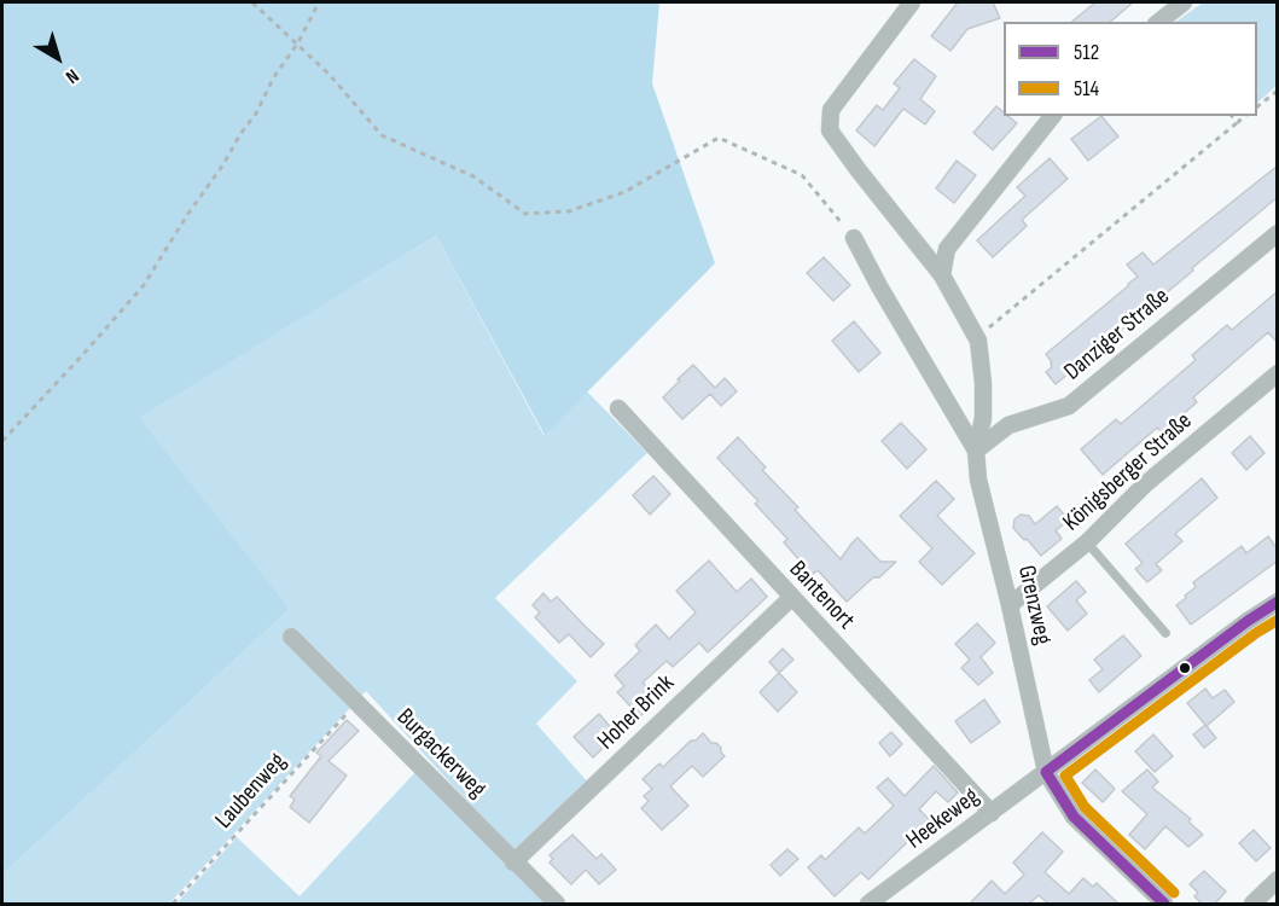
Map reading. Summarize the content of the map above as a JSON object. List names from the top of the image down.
{
  "streets": {
    "street": [
      "Danziger Straße",
      "Königsberger Straße",
      "Bantenort",
      "Grenzweg",
      "Hoher Brink",
      "Burgackerweg",
      "Heekeweg"
    ],
    "path": ["Laubenweg"]
  },
  "crossings": [
    ["Danziger Straße", "Grenzweg"],
    ["Königsberger Straße", "Grenzweg"],
    ["Bantenort", "Hoher Brink"],
    ["Bantenort", "Heekeweg"],
    ["Grenzweg", "Heekeweg"],
    ["Hoher Brink", "Burgackerweg"],
    ["Burgackerweg", "Laubenweg"]
  ],
  "lines": ["transit line 512", "transit line 514"],
  "legend": ["512", "514"],
  "north": "bottom right"
}
